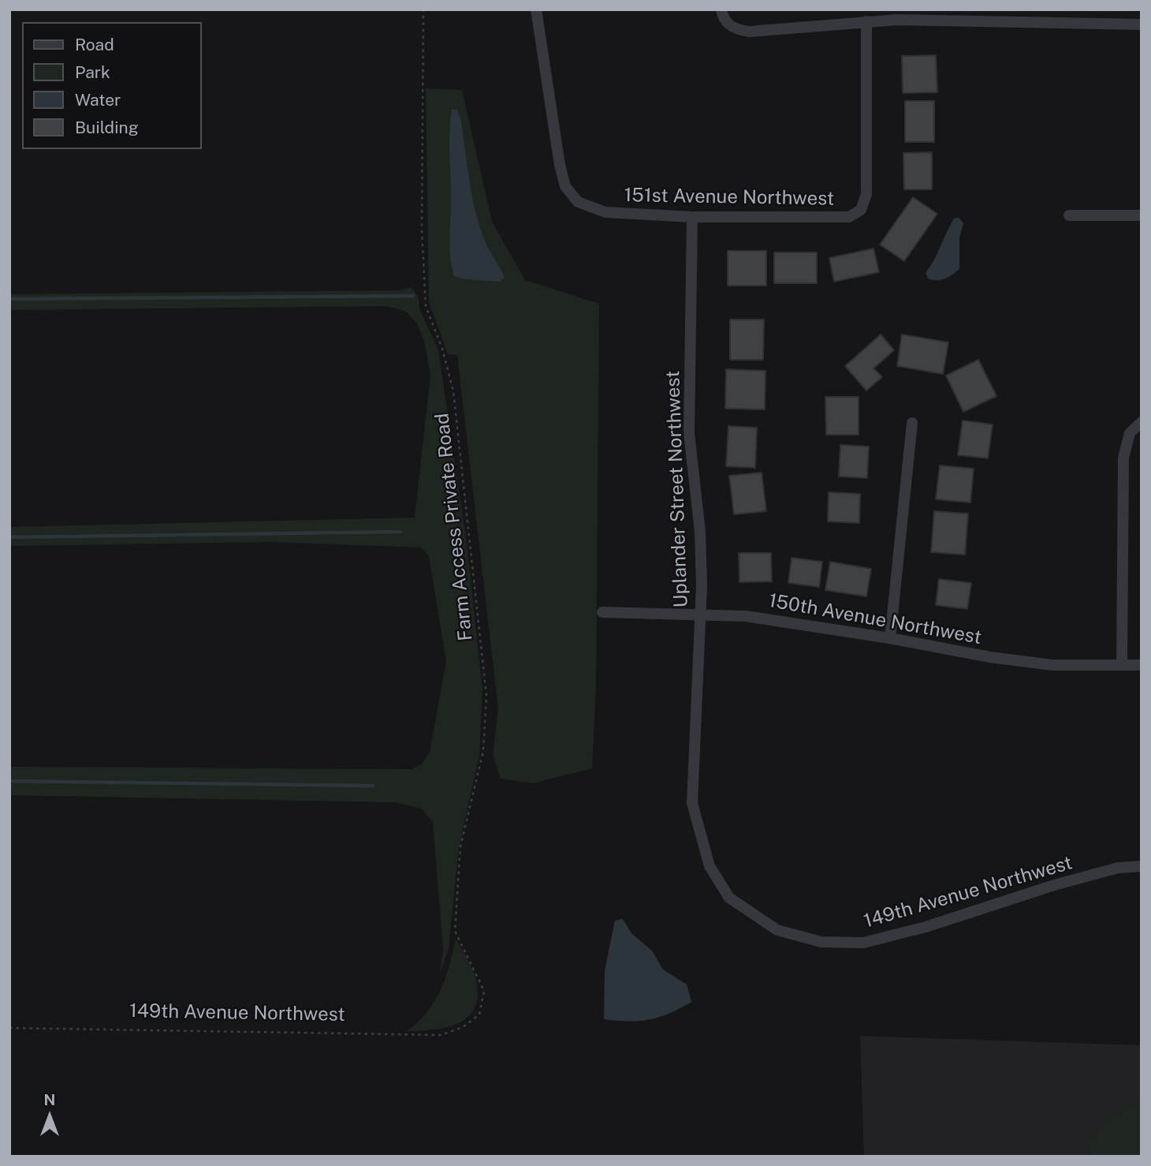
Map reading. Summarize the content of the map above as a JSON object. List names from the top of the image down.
{
  "streets": {
    "street": [
      "151st Avenue Northwest",
      "Uplander Street Northwest",
      "150th Avenue Northwest",
      "149th Avenue Northwest"
    ],
    "path": ["Farm Access Private Road"]
  },
  "crossings": [
    ["151st Avenue Northwest", "Uplander Street Northwest"],
    ["Uplander Street Northwest", "150th Avenue Northwest"],
    ["Uplander Street Northwest", "149th Avenue Northwest"],
    ["Farm Access Private Road", "149th Avenue Northwest"]
  ],
  "legend": [
    "Road",
    "Park",
    "Water",
    "Building"
  ],
  "north": "top"
}
